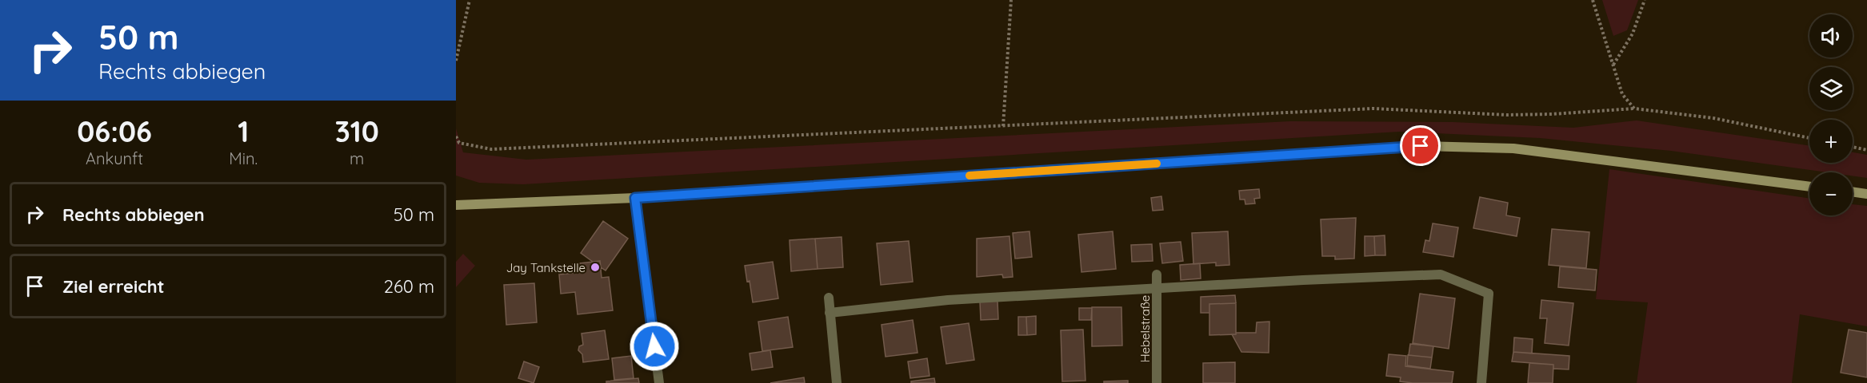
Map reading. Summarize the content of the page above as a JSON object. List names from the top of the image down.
{
  "streets": {
    "street": ["Hebelstraße"]
  },
  "places": ["Jay Tankstelle"],
  "page": {
    "turn": ["50 m", "Rechts abbiegen"],
    "map_buttons": ["+", "−"],
    "eta": [
      "06:06",
      "Ankunft",
      "1",
      "Min.",
      "310",
      "m"
    ],
    "list": [
      {
        "name": "Rechts abbiegen",
        "value": "50 m"
      },
      {
        "name": "Ziel erreicht",
        "value": "260 m"
      }
    ]
  }
}
